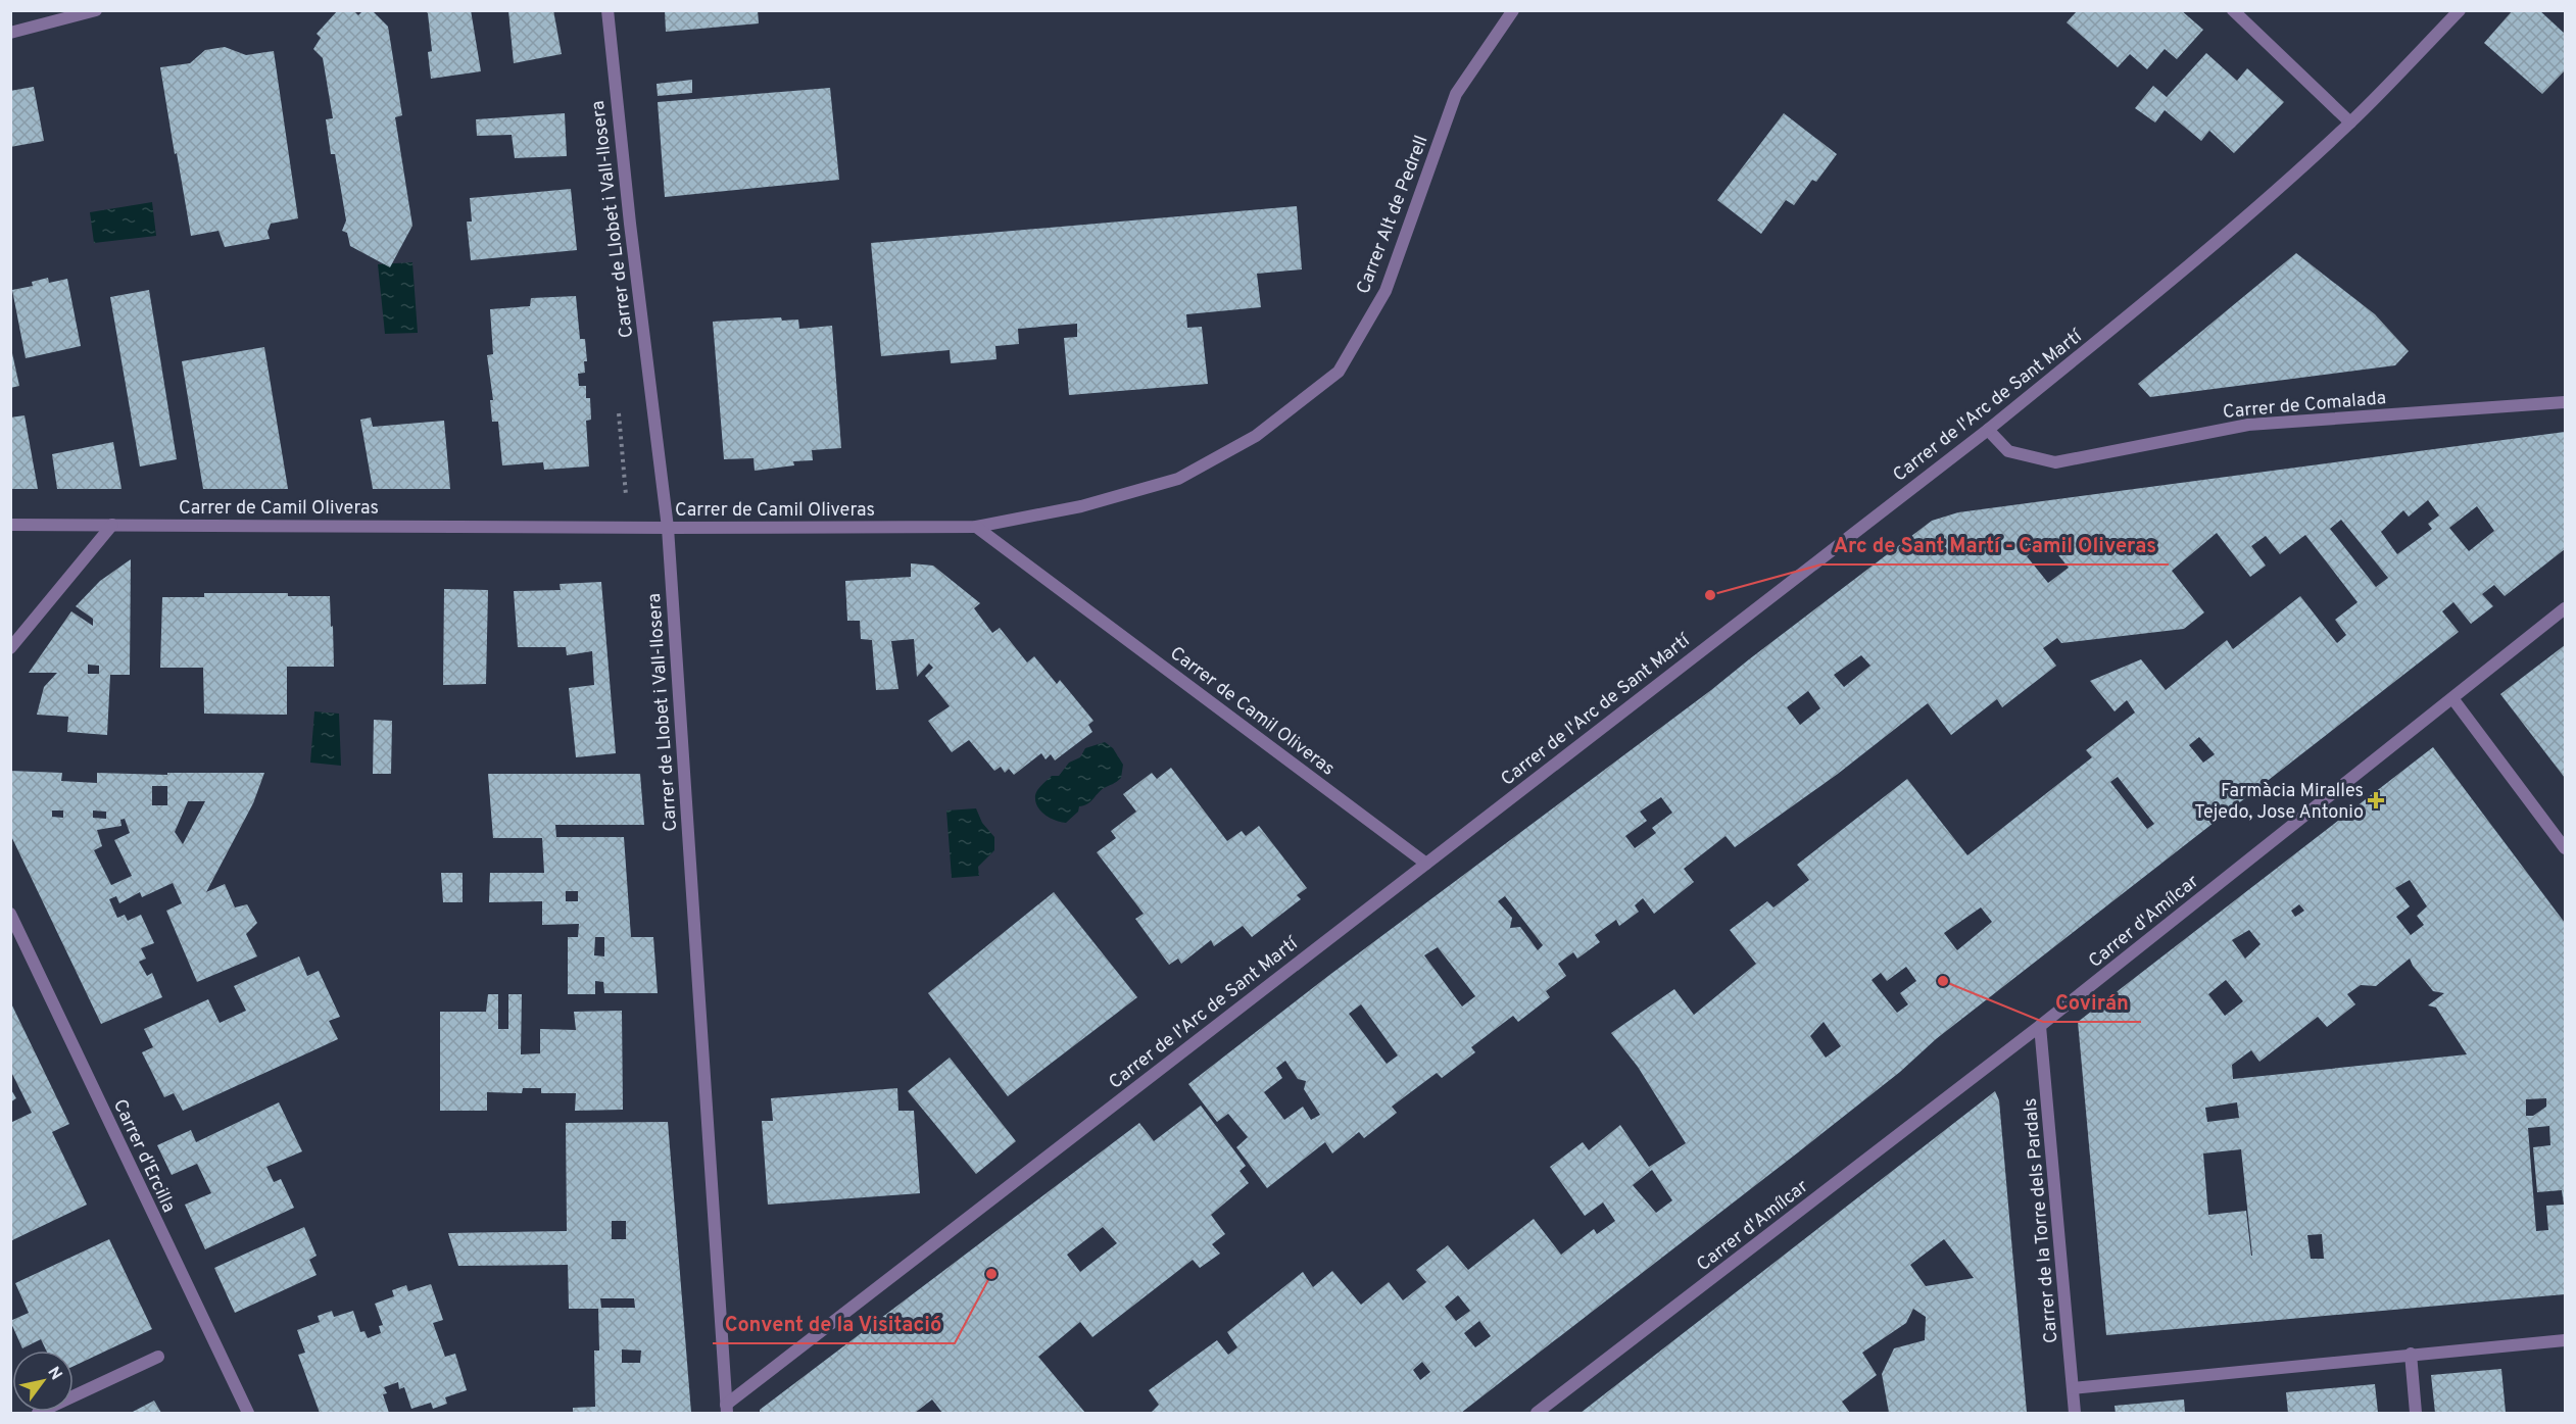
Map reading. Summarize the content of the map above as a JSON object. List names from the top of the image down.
{
  "streets": {
    "street": [
      "Carrer Alt de Pedrell",
      "Carrer de Llobet i Vall-llosera",
      "Carrer de Comalada",
      "Carrer de l'Arc de Sant Martí",
      "Carrer de Camil Oliveras",
      "Carrer d'Amílcar",
      "Carrer d'Ercilla",
      "Carrer de la Torre dels Pardals"
    ]
  },
  "crossings": [
    ["Carrer Alt de Pedrell", "Carrer de Camil Oliveras"],
    ["Carrer de Llobet i Vall-llosera", "Carrer de l'Arc de Sant Martí"],
    ["Carrer de Llobet i Vall-llosera", "Carrer de Camil Oliveras"],
    ["Carrer de Comalada", "Carrer de l'Arc de Sant Martí"],
    ["Carrer de l'Arc de Sant Martí", "Carrer de Camil Oliveras"],
    ["Carrer d'Amílcar", "Carrer de la Torre dels Pardals"]
  ],
  "places": {
    "other": ["Arc de Sant Martí - Camil Oliveras", "Covirán", "Convent de la Visitació"],
    "health": ["Farmàcia Miralles Tejedo, Jose Antonio"]
  },
  "north": "top right"
}
